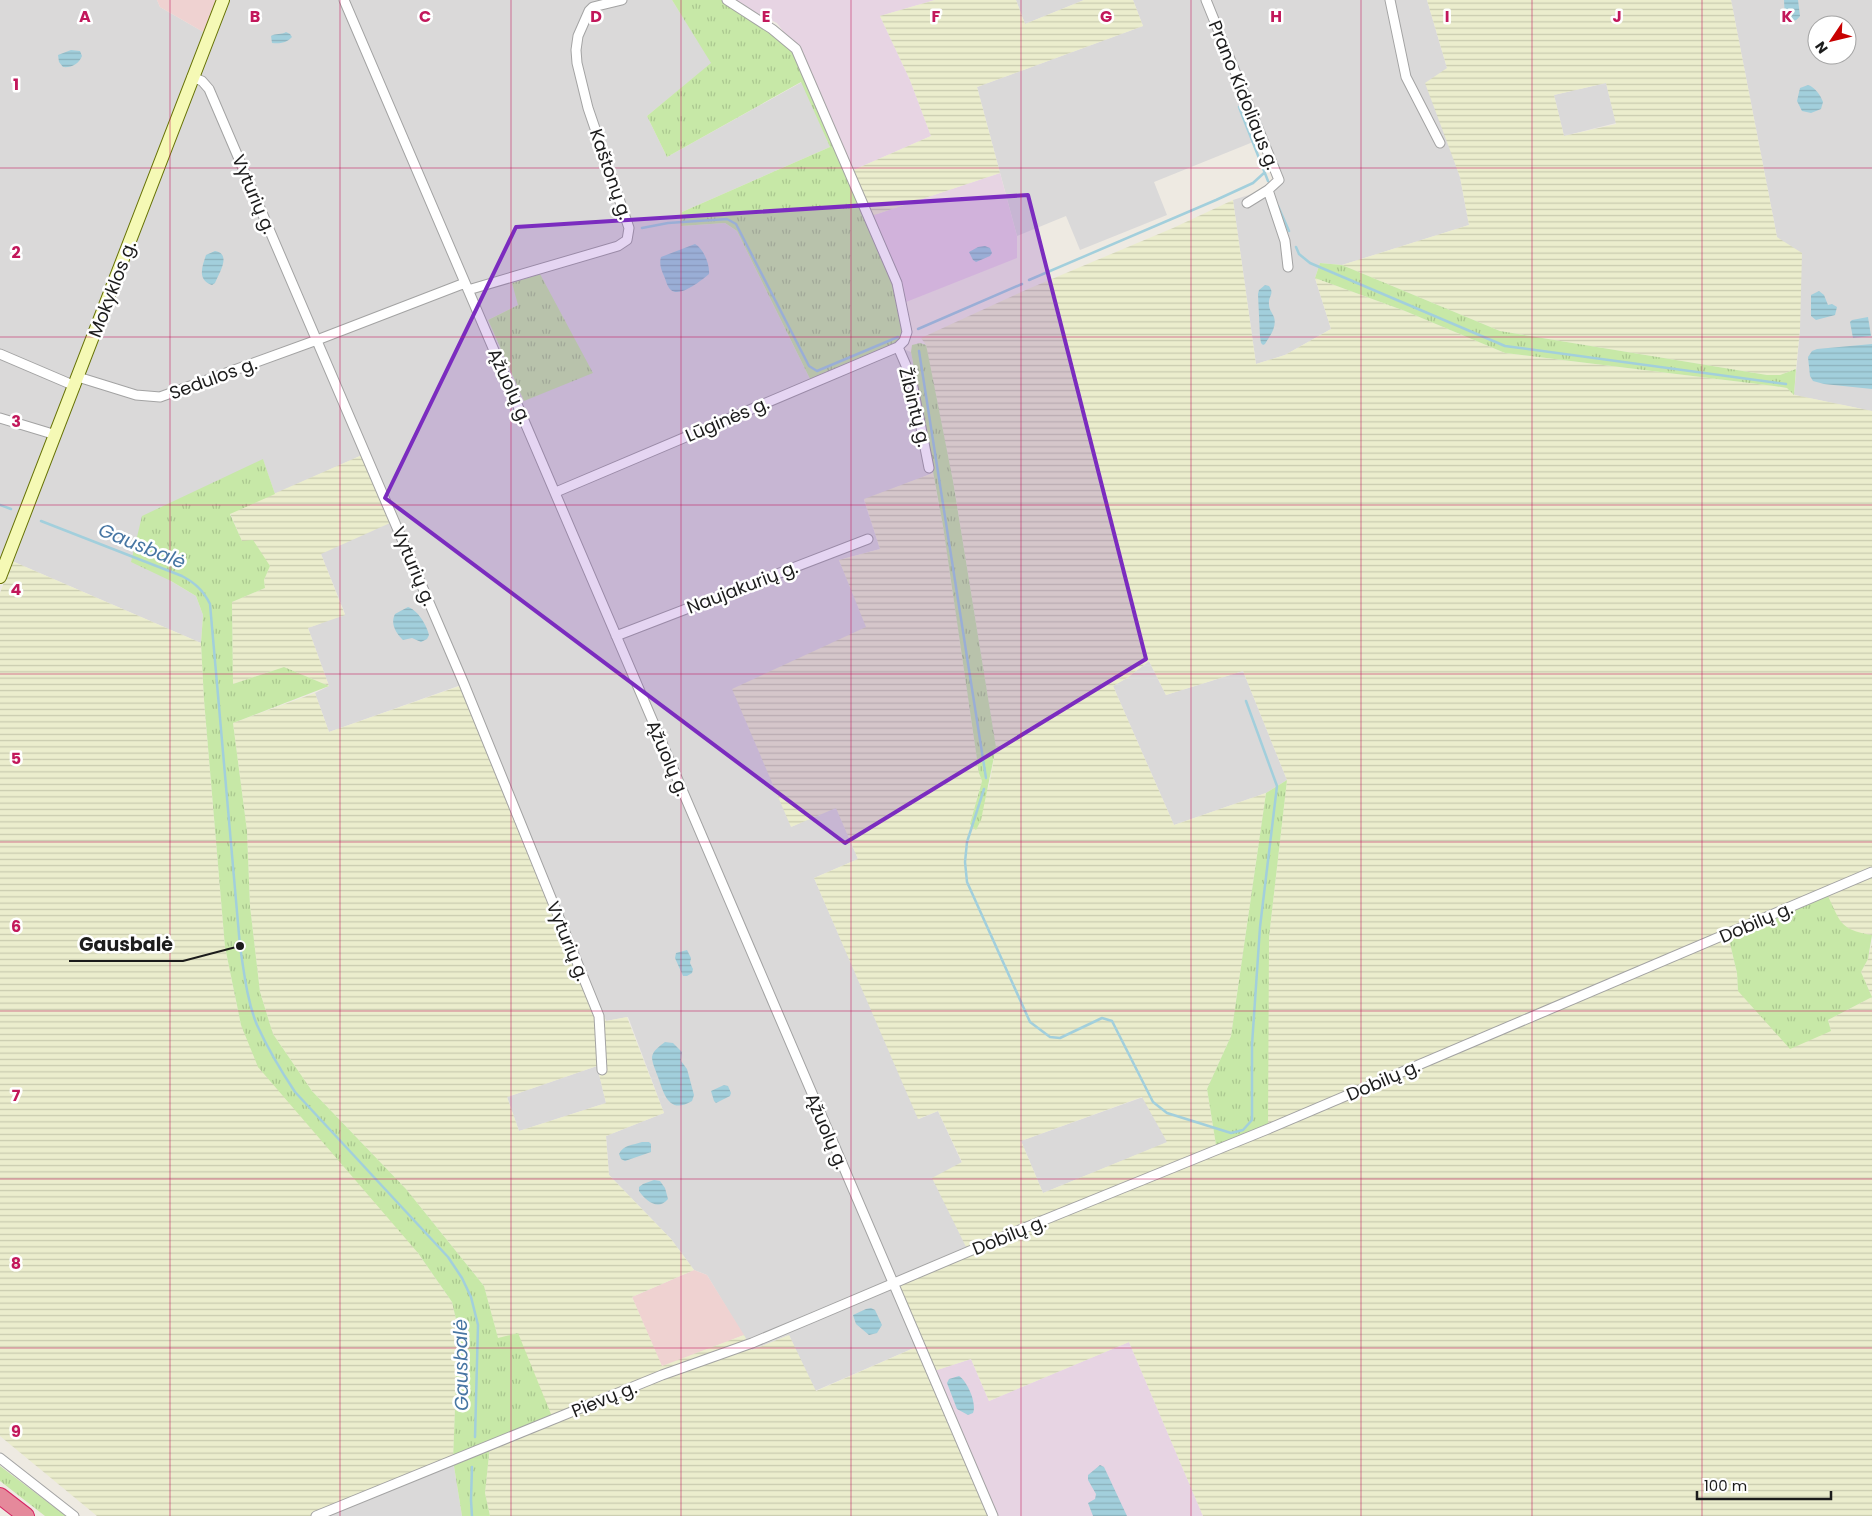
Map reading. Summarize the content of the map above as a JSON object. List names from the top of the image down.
{
  "streets": {
    "main road": ["Mokyklos g."],
    "street": [
      "Prano Kidoliaus g.",
      "Kaštonų g.",
      "Vyturių g.",
      "Sedulos g.",
      "Ąžuolų g.",
      "Žibintų g.",
      "Lūginės g.",
      "Naujakurių g.",
      "Dobilų g.",
      "Pievų g."
    ]
  },
  "crossings": [
    ["Kaštonų g.", "Sedulos g."],
    ["Kaštonų g.", "Ąžuolų g."],
    ["Vyturių g.", "Mokyklos g."],
    ["Vyturių g.", "Sedulos g."],
    ["Mokyklos g.", "Sedulos g."],
    ["Sedulos g.", "Ąžuolų g."],
    ["Ąžuolų g.", "Lūginės g."],
    ["Ąžuolų g.", "Naujakurių g."],
    ["Ąžuolų g.", "Dobilų g."],
    ["Ąžuolų g.", "Pievų g."],
    ["Žibintų g.", "Lūginės g."],
    ["Dobilų g.", "Pievų g."]
  ],
  "water": ["Gausbalė"],
  "places": ["Gausbalė"],
  "scale_bar": "100 m",
  "north": "bottom left",
  "grid": {
    "columns": [
      "A",
      "B",
      "C",
      "D",
      "E",
      "F",
      "G",
      "H",
      "I",
      "J",
      "K"
    ],
    "rows": [
      "1",
      "2",
      "3",
      "4",
      "5",
      "6",
      "7",
      "8",
      "9"
    ]
  }
}
